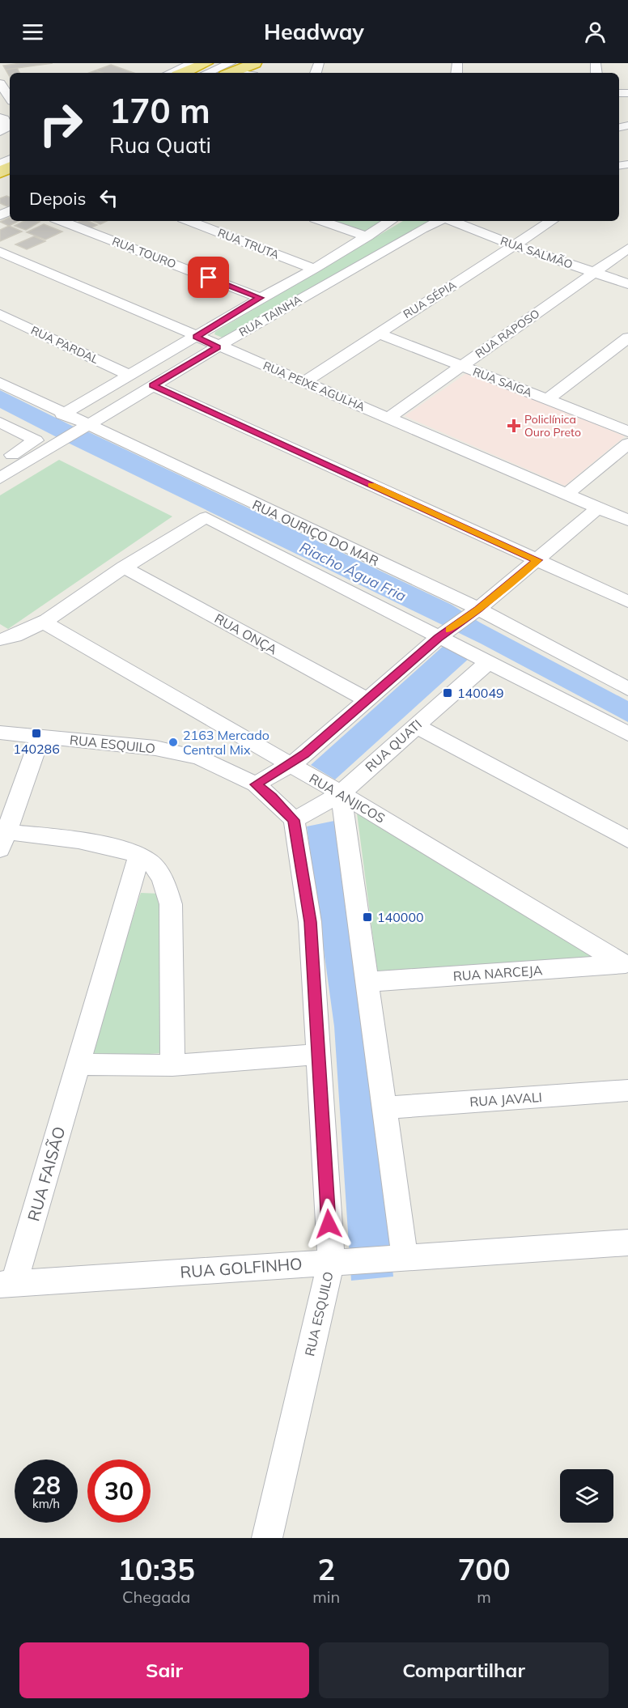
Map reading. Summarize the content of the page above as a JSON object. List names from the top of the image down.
{
  "streets": {
    "street": [
      "RUA TRUTA",
      "RUA TOURO",
      "RUA SALMÃO",
      "RUA SÉPIA",
      "RUA TAINHA",
      "RUA RAPOSO",
      "RUA PARDAL",
      "RUA SAIGA",
      "RUA PEIXE AGULHA",
      "RUA OURIÇO DO MAR",
      "RUA ONÇA",
      "RUA ESQUILO",
      "RUA QUATI",
      "RUA ANJICOS",
      "RUA NARCEJA",
      "RUA JAVALI",
      "RUA FAISÃO",
      "RUA GOLFINHO"
    ]
  },
  "crossings": [
    ["RUA TRUTA", "RUA TAINHA"],
    ["RUA TOURO", "RUA TAINHA"],
    ["RUA SALMÃO", "RUA SÉPIA"],
    ["RUA SALMÃO", "RUA RAPOSO"],
    ["RUA SÉPIA", "RUA SAIGA"],
    ["RUA SÉPIA", "RUA PEIXE AGULHA"],
    ["RUA TAINHA", "RUA PARDAL"],
    ["RUA TAINHA", "RUA PEIXE AGULHA"],
    ["RUA TAINHA", "RUA OURIÇO DO MAR"],
    ["RUA RAPOSO", "RUA SAIGA"],
    ["RUA RAPOSO", "RUA PEIXE AGULHA"],
    ["RUA ESQUILO", "RUA QUATI"],
    ["RUA ESQUILO", "RUA GOLFINHO"],
    ["RUA QUATI", "RUA ANJICOS"],
    ["RUA ANJICOS", "RUA NARCEJA"],
    ["RUA FAISÃO", "RUA GOLFINHO"]
  ],
  "water": ["Riacho Água Fria"],
  "places": {
    "health": ["Policlínica Ouro Preto"],
    "transit": ["140049", "140286", "140000"],
    "other": ["2163 Mercado Central Mix"]
  },
  "page": {
    "header": "Headway",
    "turn": ["170 m", "Rua Quati"],
    "then": "Depois",
    "speed": "28 km/h",
    "limit": "30",
    "eta": [
      "10:35",
      "Chegada",
      "2",
      "min",
      "700",
      "m"
    ],
    "buttons": ["Sair", "Compartilhar"]
  }
}
